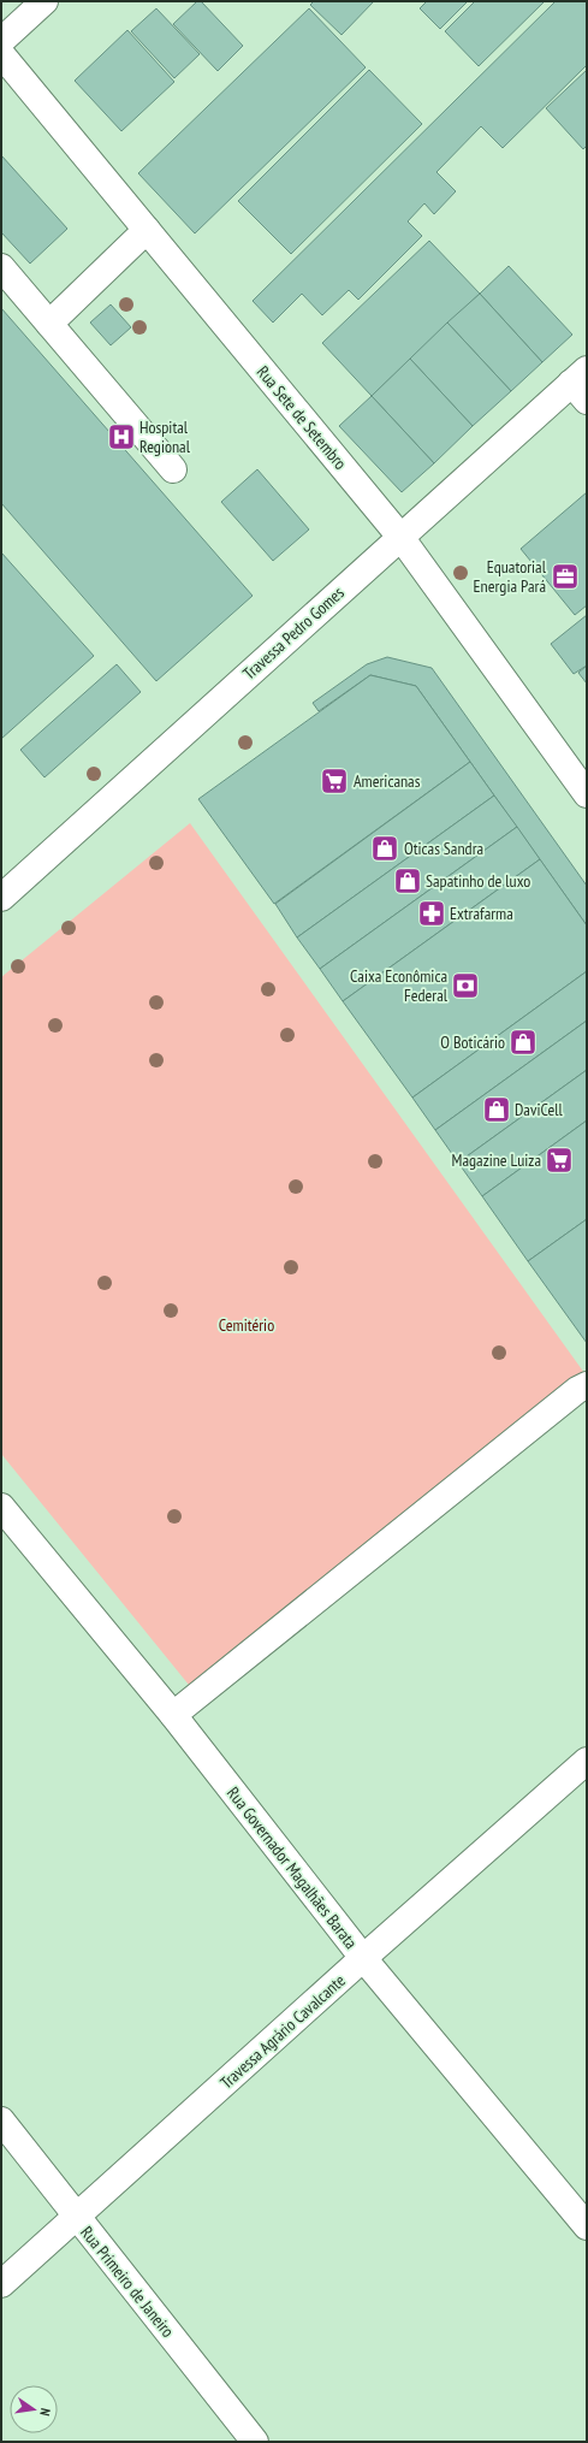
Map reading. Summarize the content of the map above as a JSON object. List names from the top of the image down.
{
  "streets": {
    "street": [
      "Rua Sete de Setembro",
      "Travessa Pedro Gomes",
      "Rua Governador Magalhães Barata",
      "Travessa Agrário Cavalcante",
      "Rua Primeiro de Janeiro"
    ]
  },
  "crossings": [
    ["Rua Sete de Setembro", "Travessa Pedro Gomes"],
    ["Rua Governador Magalhães Barata", "Travessa Agrário Cavalcante"],
    ["Travessa Agrário Cavalcante", "Rua Primeiro de Janeiro"]
  ],
  "parks": ["Cemitério"],
  "places": {
    "hospital": ["Hospital Regional"],
    "office": ["Equatorial Energia Pará"],
    "supermarket": ["Americanas", "Magazine Luiza"],
    "shop": [
      "Oticas Sandra",
      "Sapatinho de luxo",
      "O Boticário",
      "DaviCell"
    ],
    "pharmacy": ["Extrafarma"],
    "bank": ["Caixa Econômica Federal"]
  },
  "north": "right"
}
